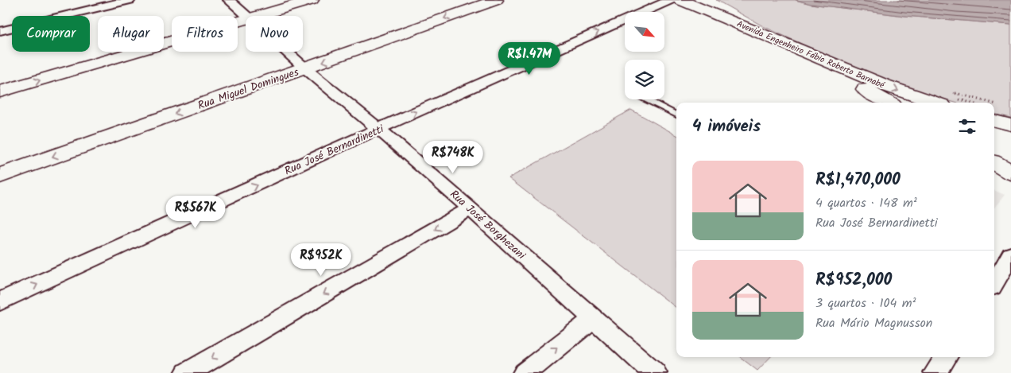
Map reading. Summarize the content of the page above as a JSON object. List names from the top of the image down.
{
  "streets": {
    "main road": ["Avenida Engenheiro Fábio Roberto Barnabé", "Rua Miguel Domingues"],
    "street": ["Rua José Bernardinetti", "Rua José Borghezani"]
  },
  "crossings": [
    ["Rua Miguel Domingues", "Rua José Borghezani"],
    ["Rua José Bernardinetti", "Rua José Borghezani"]
  ],
  "north": "bottom right",
  "page": {
    "chip": [
      "Comprar",
      "Alugar",
      "Filtros",
      "Novo"
    ],
    "price": [
      "R$1.47M",
      "R$748K",
      "R$567K",
      "R$952K"
    ],
    "heading": "4 imóveis",
    "list": [
      {
        "name": "R$1,470,000",
        "note": "4 quartos · 148 m² · Rua José Bernardinetti"
      },
      {
        "name": "R$952,000",
        "note": "3 quartos · 104 m² · Rua Mário Magnusson"
      }
    ]
  }
}
